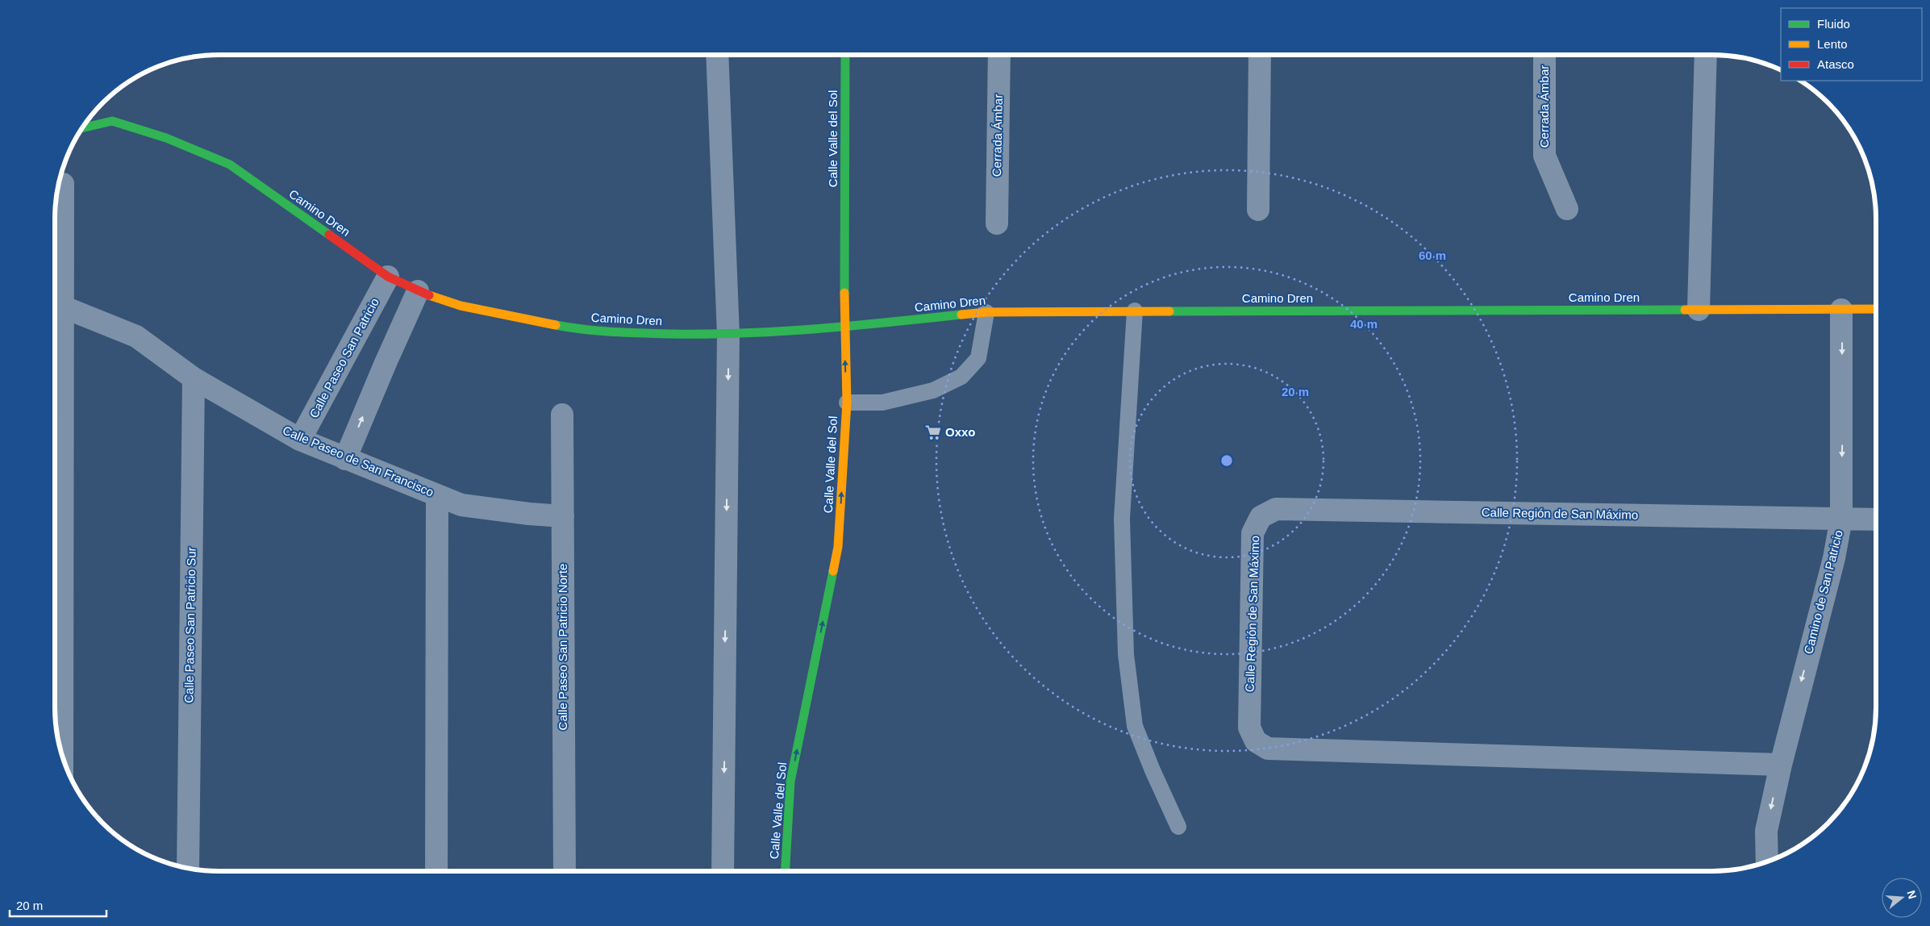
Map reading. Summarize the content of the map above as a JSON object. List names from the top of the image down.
{
  "streets": {
    "street": [
      "Cerrada Ámbar",
      "Calle Valle del Sol",
      "Camino Dren",
      "Calle Paseo San Patricio",
      "Calle Paseo de San Francisco",
      "Calle Región de San Máximo",
      "Camino de San Patricio",
      "Calle Paseo San Patricio Sur",
      "Calle Paseo San Patricio Norte"
    ]
  },
  "crossings": [
    ["Calle Valle del Sol", "Camino Dren"],
    ["Camino Dren", "Calle Paseo San Patricio"],
    ["Camino Dren", "Camino de San Patricio"],
    ["Calle Paseo San Patricio", "Calle Paseo de San Francisco"],
    ["Calle Paseo de San Francisco", "Calle Paseo San Patricio Sur"],
    ["Calle Paseo de San Francisco", "Calle Paseo San Patricio Norte"],
    ["Calle Región de San Máximo", "Camino de San Patricio"]
  ],
  "one_way": ["Camino de San Patricio"],
  "places": {
    "supermarket": ["Oxxo"]
  },
  "legend": ["Fluido", "Lento", "Atasco"],
  "scale_bar": "20 m",
  "north": "right",
  "rings": ["60 m", "40 m", "20 m"]
}
